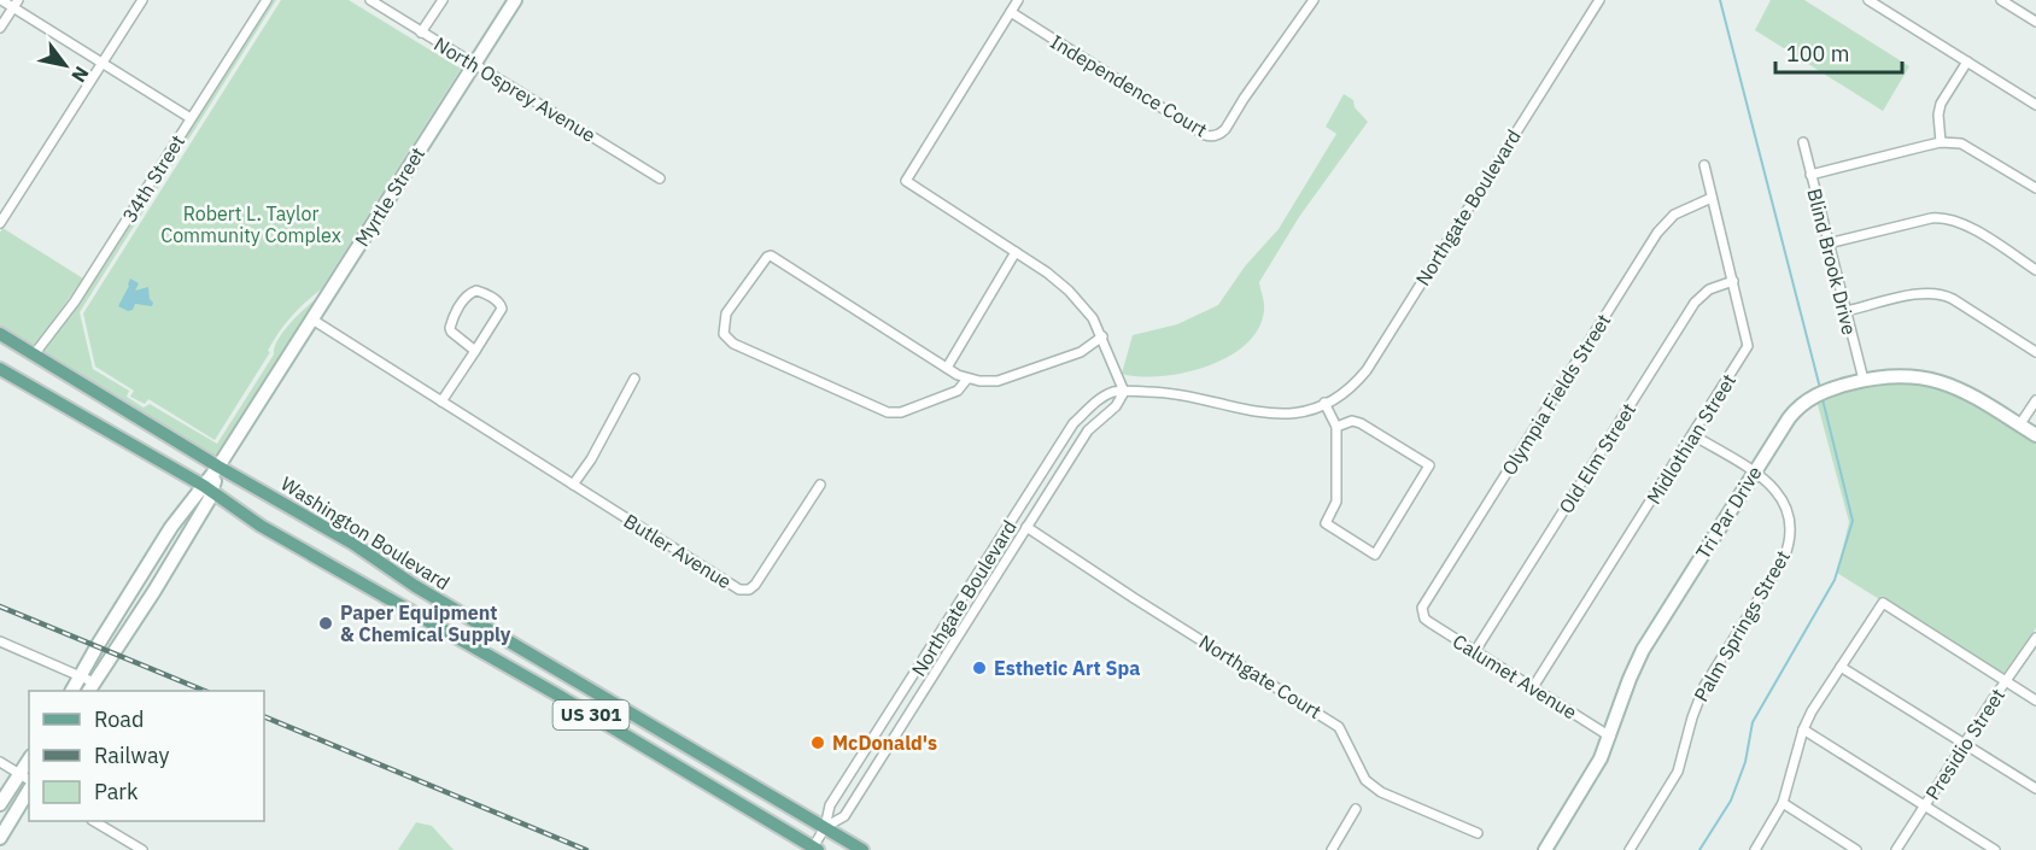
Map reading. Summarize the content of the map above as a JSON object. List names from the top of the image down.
{
  "streets": {
    "main road": ["Washington Boulevard", "US 301"],
    "street": [
      "Independence Court",
      "North Osprey Avenue",
      "34th Street",
      "Myrtle Street",
      "Northgate Boulevard",
      "Blind Brook Drive",
      "Olympia Fields Street",
      "Midlothian Street",
      "Old Elm Street",
      "Tri Par Drive",
      "Butler Avenue",
      "Palm Springs Street",
      "Northgate Court",
      "Calumet Avenue",
      "Presidio Street"
    ]
  },
  "crossings": [
    ["North Osprey Avenue", "Myrtle Street"],
    ["34th Street", "Washington Boulevard"],
    ["Myrtle Street", "Washington Boulevard"],
    ["Myrtle Street", "Butler Avenue"],
    ["Northgate Boulevard", "Washington Boulevard"],
    ["Northgate Boulevard", "Northgate Court"],
    ["Blind Brook Drive", "Tri Par Drive"],
    ["Olympia Fields Street", "Midlothian Street"],
    ["Olympia Fields Street", "Calumet Avenue"],
    ["Midlothian Street", "Old Elm Street"],
    ["Midlothian Street", "Palm Springs Street"],
    ["Midlothian Street", "Calumet Avenue"],
    ["Old Elm Street", "Calumet Avenue"],
    ["Tri Par Drive", "Palm Springs Street"],
    ["Tri Par Drive", "Calumet Avenue"]
  ],
  "parks": ["Robert L. Taylor Community Complex"],
  "places": ["Paper Equipment & Chemical Supply", "Esthetic Art Spa", "McDonald's"],
  "legend": ["Road", "Railway", "Park"],
  "scale_bar": "100 m",
  "north": "bottom right"
}
